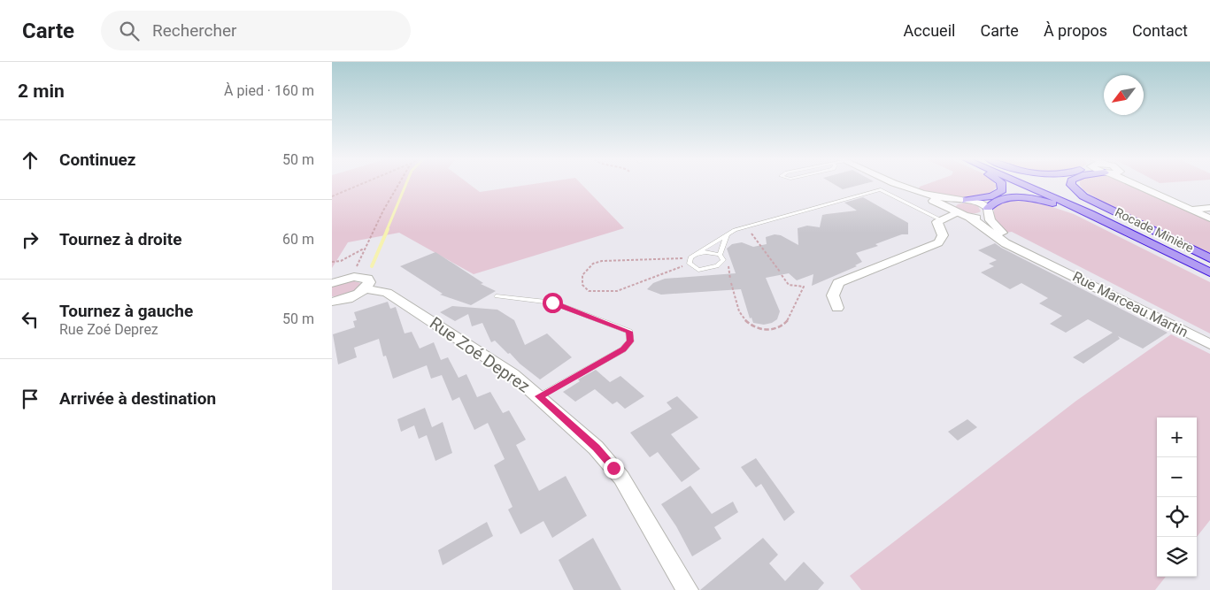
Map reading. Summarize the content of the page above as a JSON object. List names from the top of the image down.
{
  "streets": {
    "highway": ["Rocade Minière"],
    "street": ["Rue Marceau Martin", "Rue Zoé Deprez"]
  },
  "north": "bottom left",
  "page": {
    "header": "Carte",
    "search": "Rechercher",
    "nav": [
      "Accueil",
      "Carte",
      "À propos",
      "Contact"
    ],
    "heading": ["2 min", "À pied · 160 m"],
    "list": [
      ["Continuez", "50 m"],
      ["Tournez à droite", "60 m"],
      ["Tournez à gauche", "Rue Zoé Deprez", "50 m"],
      "Arrivée à destination"
    ],
    "map_buttons": ["+", "−"]
  }
}
